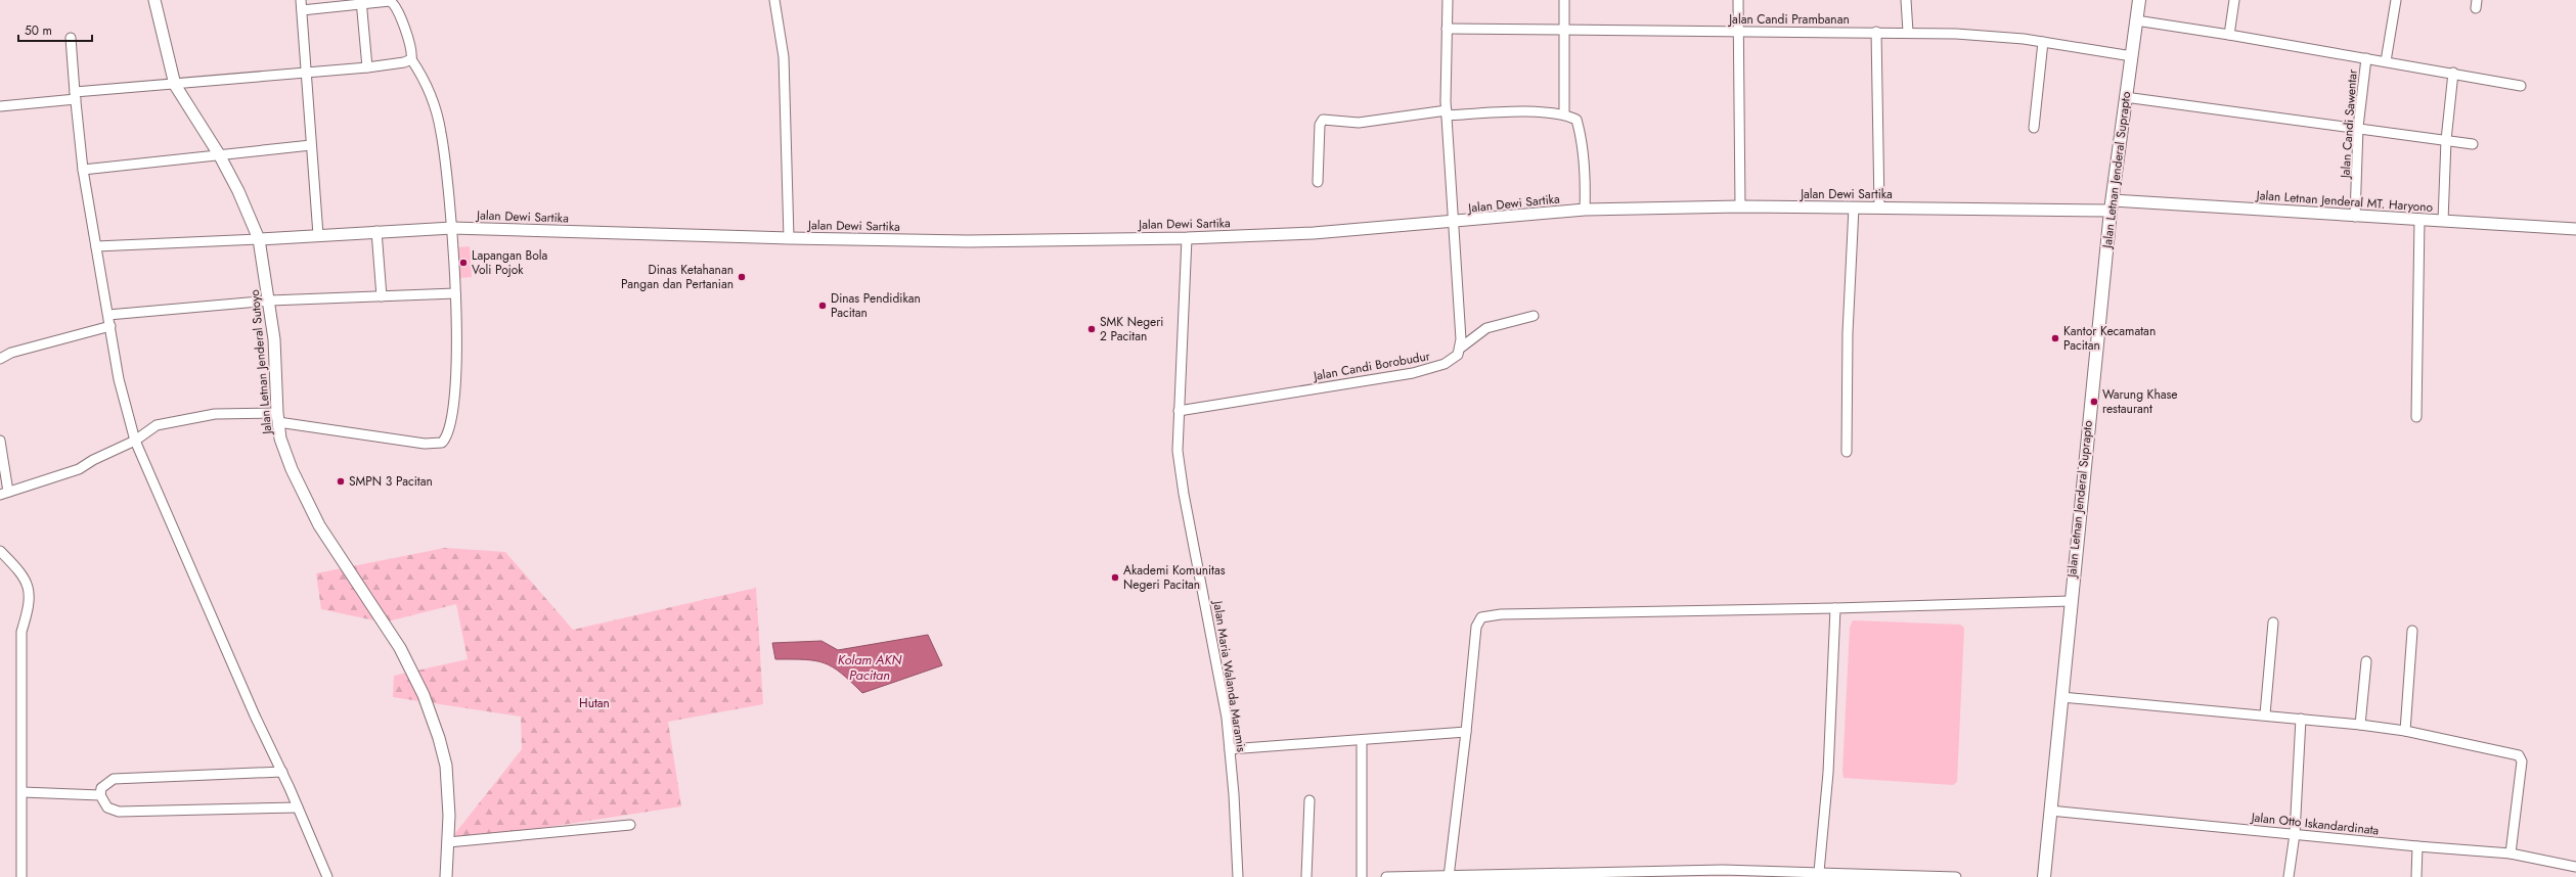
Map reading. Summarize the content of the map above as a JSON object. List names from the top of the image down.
{
  "streets": {
    "main road": ["Jalan Letnan Jenderal Suprapto"],
    "street": [
      "Jalan Candi Prambanan",
      "Jalan Candi Sawentar",
      "Jalan Dewi Sartika",
      "Jalan Letnan Jenderal MT. Haryono",
      "Jalan Letnan Jenderal Sutoyo",
      "Jalan Candi Borobudur",
      "Jalan Maria Walanda Maramis",
      "Jalan Otto Iskandardinata"
    ]
  },
  "crossings": [
    ["Jalan Candi Prambanan", "Jalan Letnan Jenderal Suprapto"],
    ["Jalan Candi Sawentar", "Jalan Letnan Jenderal MT. Haryono"],
    ["Jalan Letnan Jenderal Suprapto", "Jalan Dewi Sartika"],
    ["Jalan Letnan Jenderal Suprapto", "Jalan Letnan Jenderal MT. Haryono"],
    ["Jalan Letnan Jenderal Suprapto", "Jalan Otto Iskandardinata"],
    ["Jalan Dewi Sartika", "Jalan Letnan Jenderal MT. Haryono"],
    ["Jalan Dewi Sartika", "Jalan Letnan Jenderal Sutoyo"],
    ["Jalan Dewi Sartika", "Jalan Maria Walanda Maramis"],
    ["Jalan Candi Borobudur", "Jalan Maria Walanda Maramis"]
  ],
  "water": ["Kolam AKN Pacitan"],
  "parks": ["Hutan"],
  "places": [
    "Lapangan Bola Voli Pojok",
    "Dinas Ketahanan Pangan dan Pertanian",
    "Dinas Pendidikan Pacitan",
    "SMK Negeri 2 Pacitan",
    "Kantor Kecamatan Pacitan",
    "Warung Khase restaurant",
    "SMPN 3 Pacitan",
    "Akademi Komunitas Negeri Pacitan"
  ],
  "scale_bar": "50 m"
}
